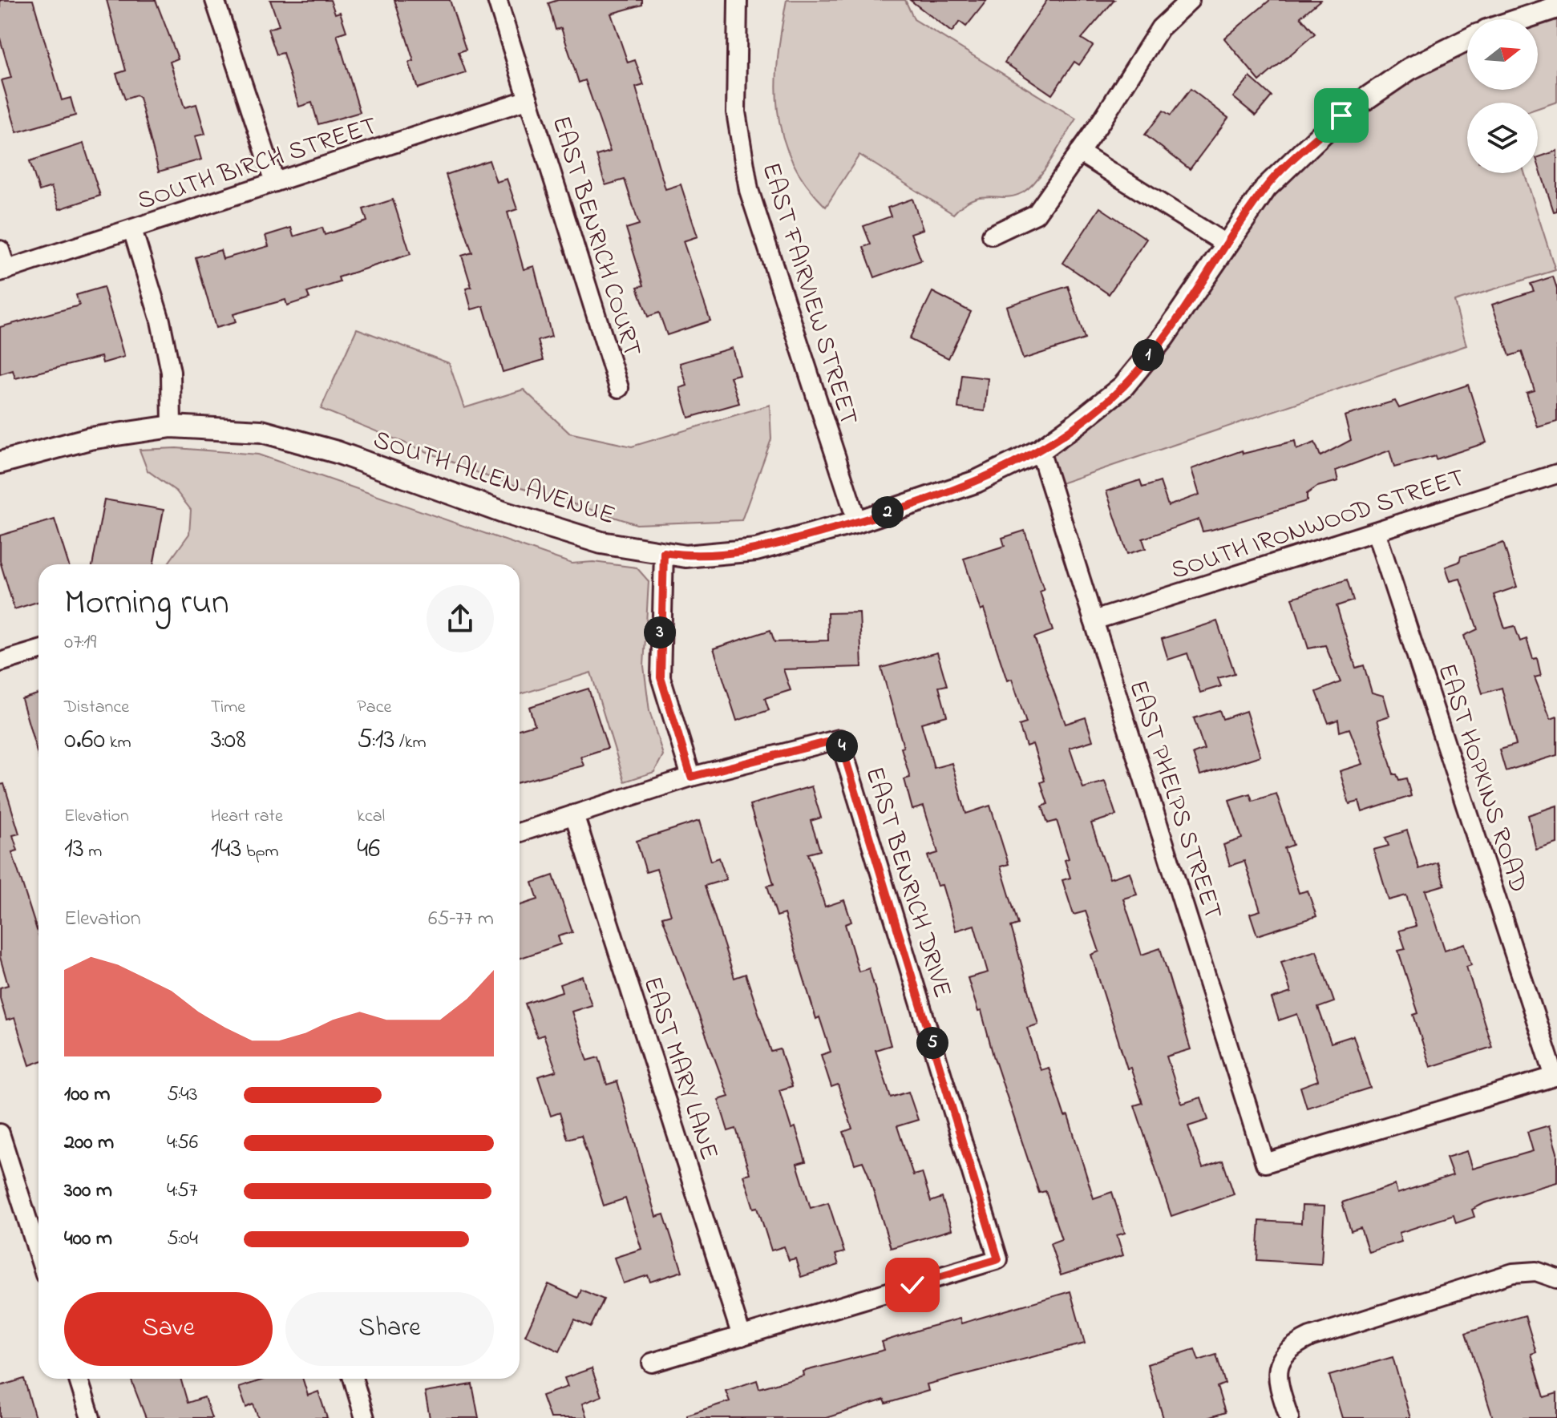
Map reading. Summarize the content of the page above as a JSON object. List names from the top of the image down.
{
  "streets": {
    "street": [
      "SOUTH BIRCH STREET",
      "EAST BENRICH COURT",
      "EAST FAIRVIEW STREET",
      "SOUTH ALLEN AVENUE",
      "SOUTH IRONWOOD STREET",
      "EAST HOPKINS ROAD",
      "EAST PHELPS STREET",
      "EAST BENRICH DRIVE",
      "EAST MARY LANE"
    ]
  },
  "crossings": [
    ["SOUTH BIRCH STREET", "EAST BENRICH COURT"],
    ["EAST FAIRVIEW STREET", "SOUTH ALLEN AVENUE"],
    ["SOUTH ALLEN AVENUE", "EAST PHELPS STREET"],
    ["SOUTH IRONWOOD STREET", "EAST HOPKINS ROAD"],
    ["SOUTH IRONWOOD STREET", "EAST PHELPS STREET"],
    ["EAST HOPKINS ROAD", "EAST PHELPS STREET"],
    ["EAST BENRICH DRIVE", "EAST MARY LANE"]
  ],
  "north": "right",
  "page": {
    "pins": [
      "1",
      "2",
      "3",
      "4",
      "5"
    ],
    "heading": ["Morning run", "07:19"],
    "stats": [
      ["Distance", "0.60 km"],
      ["Time", "3:08"],
      ["Pace", "5:13 /km"],
      ["Elevation", "13 m"],
      ["Heart rate", "143 bpm"],
      ["kcal", "46"]
    ],
    "chart": ["Elevation", "65–77 m"],
    "list": [
      {
        "name": "100 m",
        "note": "5:43"
      },
      {
        "name": "200 m",
        "note": "4:56"
      },
      {
        "name": "300 m",
        "note": "4:57"
      },
      {
        "name": "400 m",
        "note": "5:04"
      }
    ],
    "buttons": ["Save", "Share"]
  }
}
